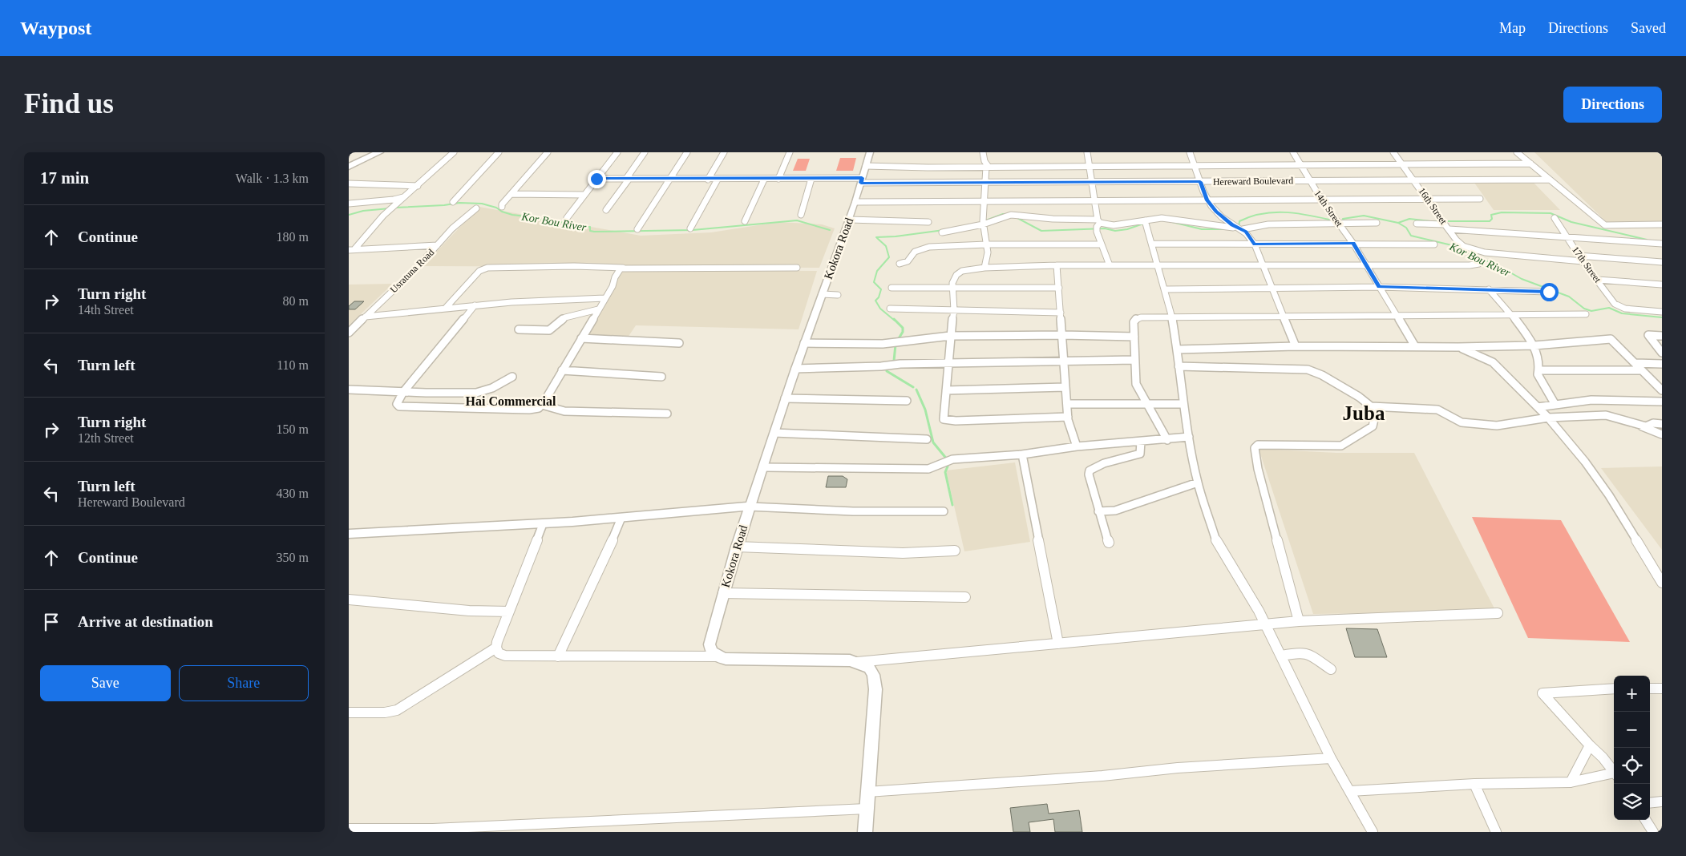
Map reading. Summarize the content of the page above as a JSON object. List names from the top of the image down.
{
  "streets": {
    "street": [
      "Hereward Boulevard",
      "16th Street",
      "14th Street",
      "Kokora Road",
      "17th Street",
      "Usratuna Road"
    ]
  },
  "crossings": [
    ["Hereward Boulevard", "16th Street"],
    ["Hereward Boulevard", "14th Street"],
    ["Hereward Boulevard", "Kokora Road"],
    ["16th Street", "17th Street"]
  ],
  "districts": ["Hai Commercial", "Juba"],
  "water": ["Kor Bou River"],
  "page": {
    "header": "Waypost",
    "nav": ["Map", "Directions", "Saved"],
    "buttons": [
      "Directions",
      ["Save", "Share"]
    ],
    "title": "Find us",
    "heading": ["17 min", "Walk · 1.3 km"],
    "list": [
      ["Continue", "180 m"],
      ["Turn right", "14th Street", "80 m"],
      ["Turn left", "110 m"],
      ["Turn right", "12th Street", "150 m"],
      ["Turn left", "Hereward Boulevard", "430 m"],
      ["Continue", "350 m"],
      "Arrive at destination"
    ],
    "map_buttons": ["+", "−"]
  }
}
